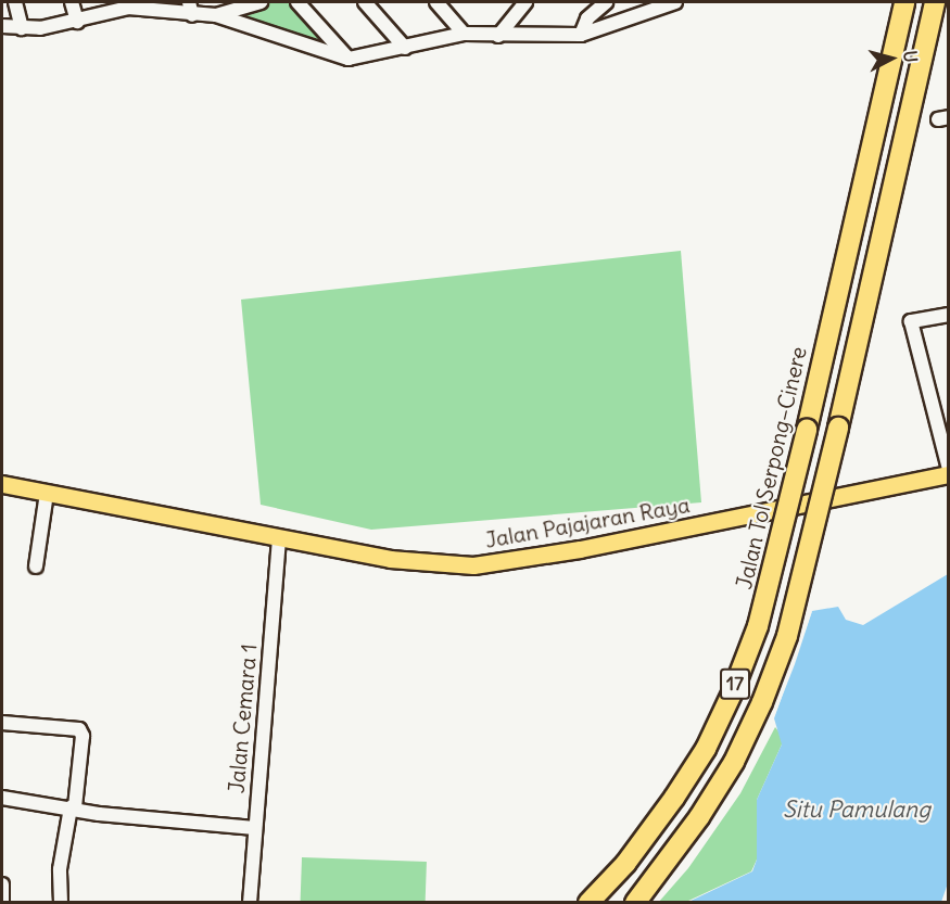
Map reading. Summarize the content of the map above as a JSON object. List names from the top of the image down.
{
  "streets": {
    "highway": ["Jalan Tol Serpong–Cinere", "17"],
    "main road": ["Jalan Pajajaran Raya"],
    "street": ["Jalan Cemara 1"]
  },
  "crossings": [
    ["Jalan Pajajaran Raya", "Jalan Cemara 1"]
  ],
  "water": ["Situ Pamulang"],
  "north": "right"
}
